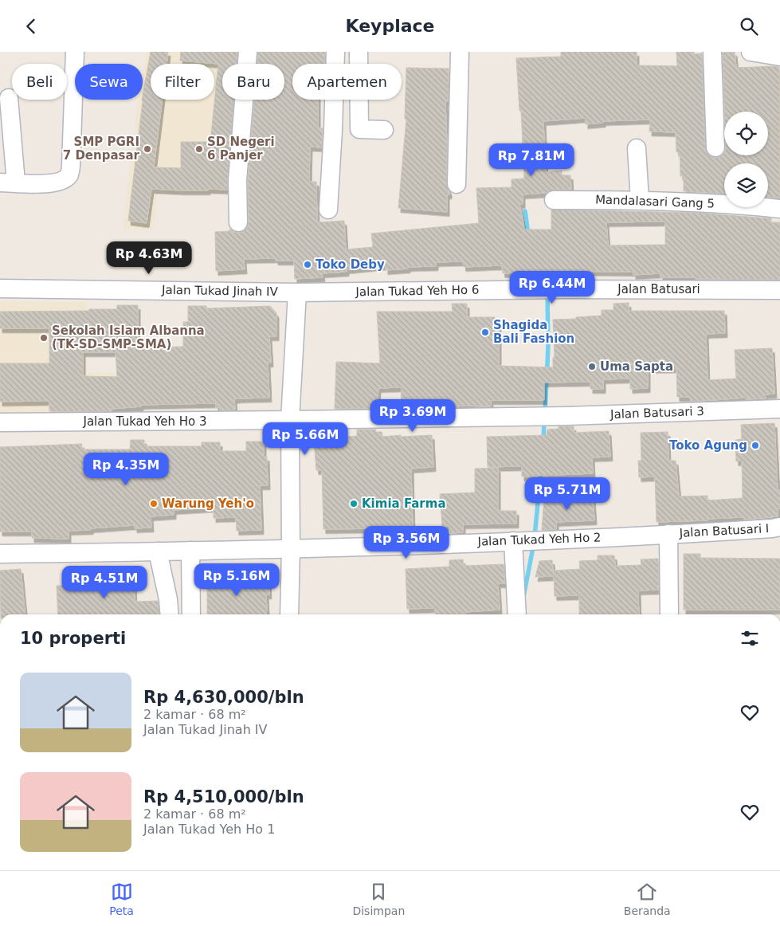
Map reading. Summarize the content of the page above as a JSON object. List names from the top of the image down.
{
  "streets": {
    "street": [
      "Mandalasari Gang 5",
      "Jalan Batusari",
      "Jalan Tukad Jinah IV",
      "Jalan Tukad Yeh Ho 6",
      "Jalan Batusari 3",
      "Jalan Tukad Yeh Ho 3",
      "Jalan Batusari I",
      "Jalan Tukad Yeh Ho 2"
    ]
  },
  "crossings": [
    ["Jalan Batusari", "Jalan Tukad Yeh Ho 6"],
    ["Jalan Tukad Jinah IV", "Jalan Tukad Yeh Ho 6"],
    ["Jalan Batusari 3", "Jalan Tukad Yeh Ho 3"],
    ["Jalan Batusari I", "Jalan Tukad Yeh Ho 2"]
  ],
  "places": [
    "SMP PGRI 7 Denpasar",
    "SD Negeri 6 Panjer",
    "Toko Deby",
    "Shagida Bali Fashion",
    "Sekolah Islam Albanna (TK-SD-SMP-SMA)",
    "Uma Sapta",
    "Toko Agung",
    "Warung Yeh'o",
    "Kimia Farma"
  ],
  "page": {
    "header": "Keyplace",
    "chip": [
      "Beli",
      "Sewa",
      "Filter",
      "Baru",
      "Apartemen"
    ],
    "price": [
      "Rp 7.81M",
      "Rp 4.63M",
      "Rp 6.44M",
      "Rp 3.69M",
      "Rp 5.66M",
      "Rp 4.35M",
      "Rp 5.71M",
      "Rp 3.56M",
      "Rp 5.16M",
      "Rp 4.51M"
    ],
    "heading": "10 properti",
    "list": [
      {
        "name": "Rp 4,630,000/bln",
        "note": "2 kamar · 68 m² · Jalan Tukad Jinah IV"
      },
      {
        "name": "Rp 4,510,000/bln",
        "note": "2 kamar · 68 m² · Jalan Tukad Yeh Ho 1"
      }
    ],
    "tabs": ["Peta", "Disimpan", "Beranda"]
  }
}
